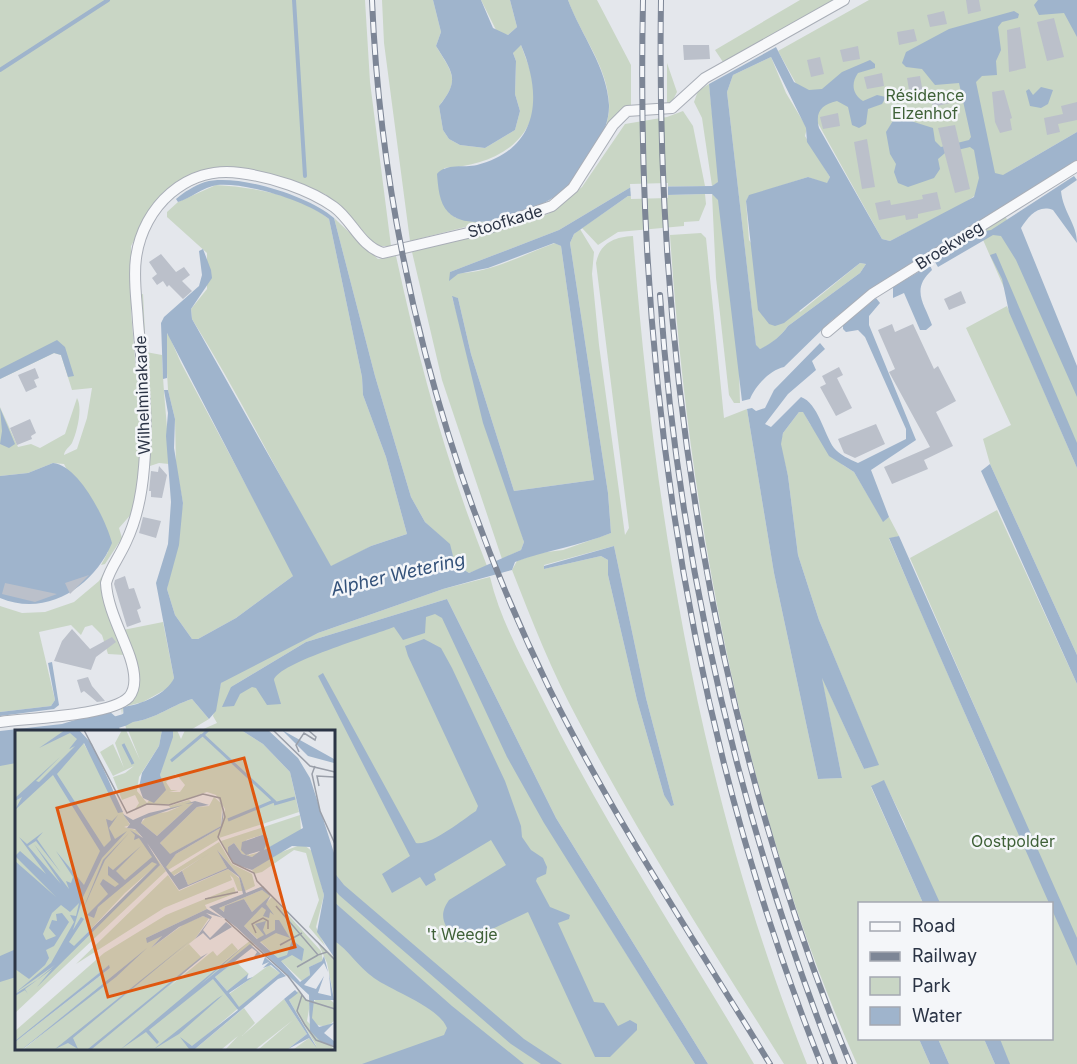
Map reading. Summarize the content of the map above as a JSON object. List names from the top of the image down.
{
  "streets": {
    "street": ["Stoofkade", "Broekweg", "Wilhelminakade"]
  },
  "crossings": [
    ["Stoofkade", "Wilhelminakade"]
  ],
  "water": ["Alpher Wetering"],
  "parks": ["Résidence Elzenhof", "Oostpolder", "'t Weegje"],
  "legend": [
    "Road",
    "Railway",
    "Park",
    "Water"
  ]
}
